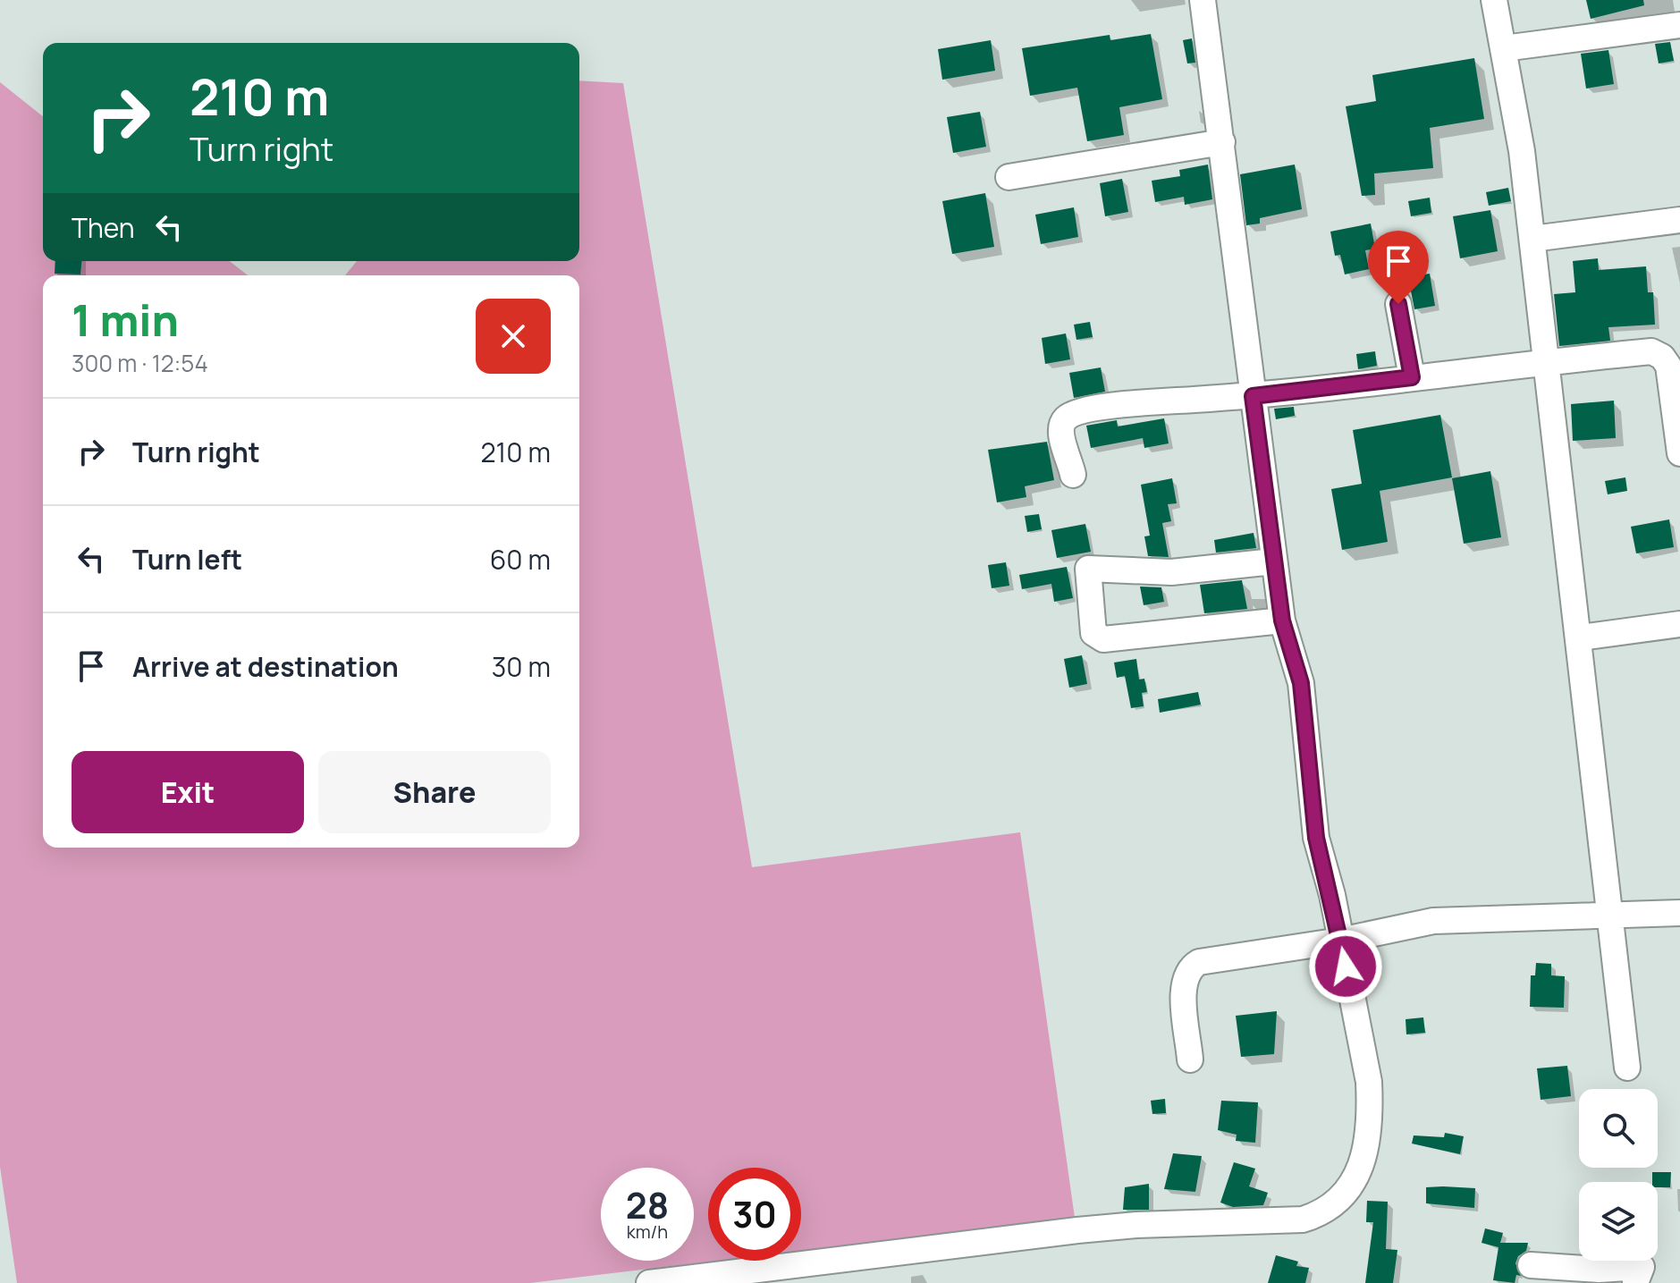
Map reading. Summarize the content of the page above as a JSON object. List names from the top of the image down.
{
  "page": {
    "turn": ["210 m", "Turn right"],
    "then": "Then",
    "heading": ["1 min", "300 m · 12:54"],
    "list": [
      {
        "name": "Turn right",
        "value": "210 m"
      },
      {
        "name": "Turn left",
        "value": "60 m"
      },
      {
        "name": "Arrive at destination",
        "value": "30 m"
      }
    ],
    "buttons": ["Exit", "Share"],
    "speed": "28 km/h",
    "limit": "30"
  }
}
